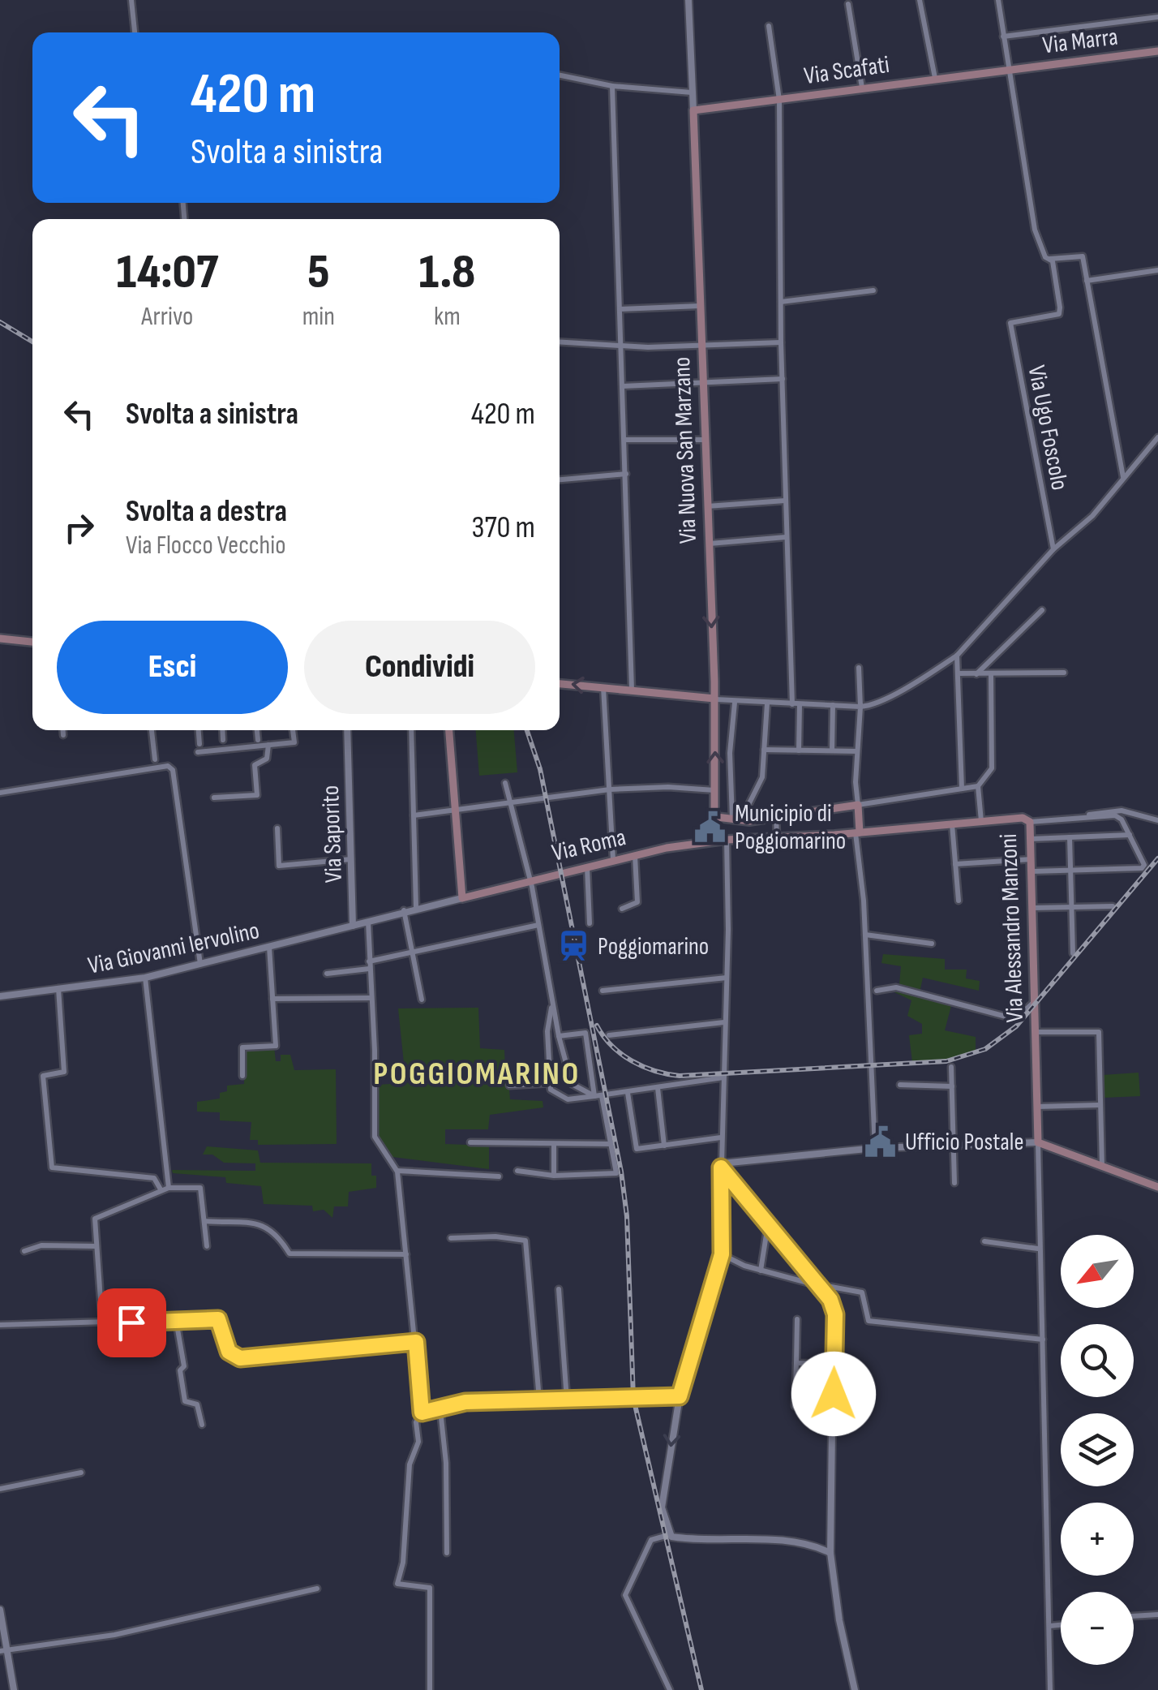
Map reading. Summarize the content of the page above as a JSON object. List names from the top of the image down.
{
  "streets": {
    "main road": [
      "Via Marra",
      "Via Scafati",
      "Via Nuova San Marzano",
      "Via Roma",
      "Via Alessandro Manzoni"
    ],
    "street": ["Via Ugo Foscolo", "Via Saporito", "Via Giovanni Iervolino"]
  },
  "crossings": [
    ["Via Marra", "Via Scafati"],
    ["Via Marra", "Via Ugo Foscolo"],
    ["Via Scafati", "Via Ugo Foscolo"],
    ["Via Scafati", "Via Nuova San Marzano"],
    ["Via Saporito", "Via Giovanni Iervolino"],
    ["Via Roma", "Via Alessandro Manzoni"]
  ],
  "districts": ["POGGIOMARINO"],
  "places": {
    "public building": ["Municipio di Poggiomarino", "Ufficio Postale"],
    "station": ["Poggiomarino"]
  },
  "north": "bottom left",
  "page": {
    "turn": ["420 m", "Svolta a sinistra"],
    "eta": [
      "14:07",
      "Arrivo",
      "5",
      "min",
      "1.8",
      "km"
    ],
    "list": [
      {
        "name": "Svolta a sinistra",
        "value": "420 m"
      },
      {
        "name": "Svolta a destra",
        "note": "Via Flocco Vecchio",
        "value": "370 m"
      }
    ],
    "buttons": ["Esci", "Condividi"],
    "map_buttons": ["+", "−"]
  }
}
